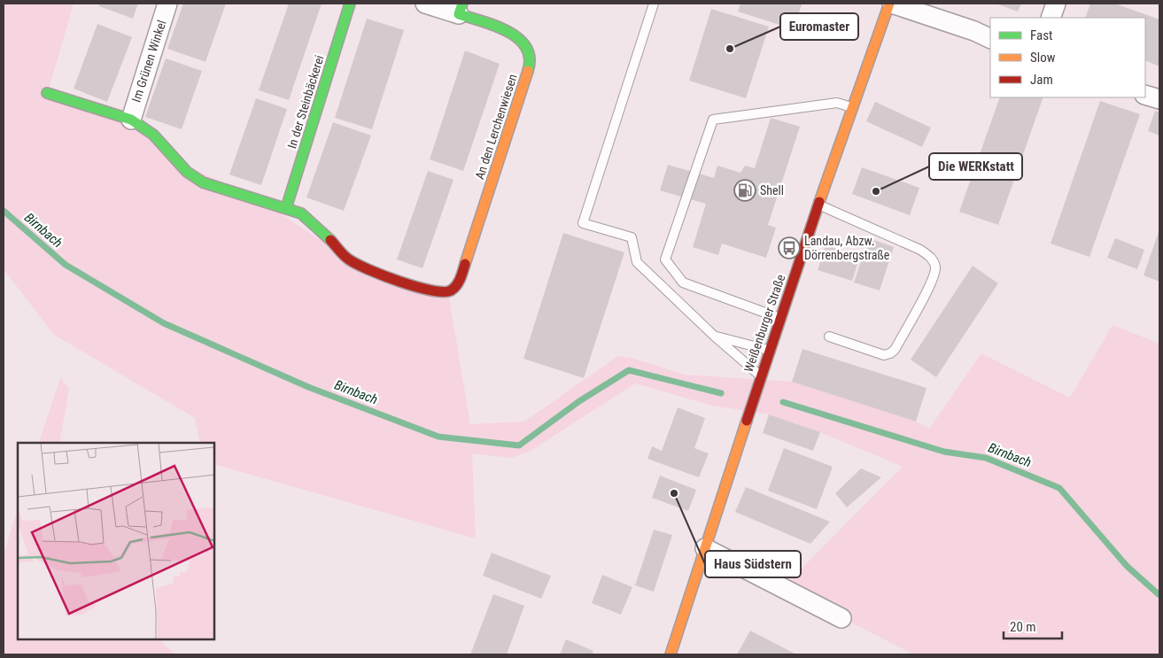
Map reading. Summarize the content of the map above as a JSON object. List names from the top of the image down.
{
  "streets": {
    "street": [
      "Im Grünen Winkel",
      "In der Steinbäckerei",
      "An den Lerchenwiesen",
      "Weißenburger Straße"
    ]
  },
  "crossings": [
    ["In der Steinbäckerei", "An den Lerchenwiesen"]
  ],
  "water": ["Birnbach"],
  "places": {
    "other": ["Euromaster", "Die WERKstatt", "Haus Südstern"],
    "fuel station": ["Shell"],
    "bus stop": ["Landau, Abzw. Dörrenbergstraße"]
  },
  "legend": ["Fast", "Slow", "Jam"],
  "scale_bar": "20 m"
}
